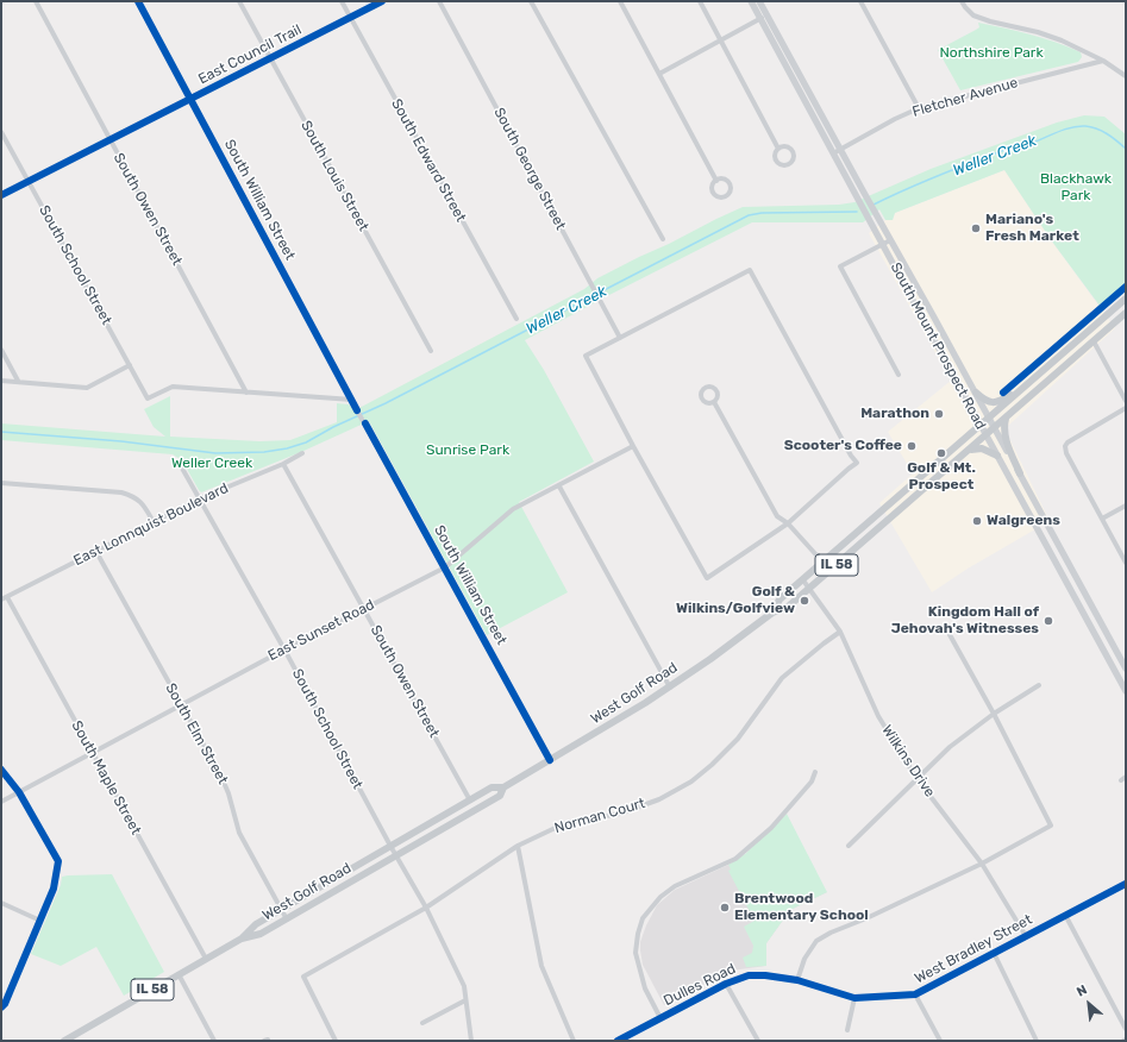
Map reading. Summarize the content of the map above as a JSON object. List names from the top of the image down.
{
  "streets": {
    "main road": ["South Mount Prospect Road", "IL 58", "West Golf Road"],
    "street": [
      "East Council Trail",
      "Fletcher Avenue",
      "South Edward Street",
      "South George Street",
      "South Louis Street",
      "South William Street",
      "South Owen Street",
      "South School Street",
      "East Lonnquist Boulevard",
      "East Sunset Road",
      "South Elm Street",
      "Wilkins Drive",
      "South Maple Street",
      "Norman Court",
      "West Bradley Street",
      "Dulles Road"
    ]
  },
  "crossings": [
    ["East Council Trail", "South Edward Street"],
    ["East Council Trail", "South Louis Street"],
    ["East Council Trail", "South William Street"],
    ["East Council Trail", "South Owen Street"],
    ["East Council Trail", "South School Street"],
    ["Fletcher Avenue", "South Mount Prospect Road"],
    ["South William Street", "East Sunset Road"],
    ["South William Street", "West Golf Road"],
    ["South Owen Street", "South School Street"],
    ["South Owen Street", "East Lonnquist Boulevard"],
    ["South Owen Street", "East Sunset Road"],
    ["South Owen Street", "West Golf Road"],
    ["South School Street", "East Lonnquist Boulevard"],
    ["South School Street", "East Sunset Road"],
    ["South School Street", "West Golf Road"],
    ["South School Street", "Norman Court"],
    ["South Mount Prospect Road", "IL 58"],
    ["South Mount Prospect Road", "West Golf Road"],
    ["East Lonnquist Boulevard", "South Elm Street"],
    ["East Lonnquist Boulevard", "South Maple Street"],
    ["IL 58", "West Golf Road"],
    ["East Sunset Road", "South Elm Street"],
    ["East Sunset Road", "South Maple Street"],
    ["West Golf Road", "South Elm Street"],
    ["West Golf Road", "Wilkins Drive"],
    ["West Golf Road", "South Maple Street"],
    ["Wilkins Drive", "Norman Court"],
    ["Wilkins Drive", "West Bradley Street"],
    ["West Bradley Street", "Dulles Road"]
  ],
  "water": ["Weller Creek"],
  "parks": [
    "Northshire Park",
    "Blackhawk Park",
    "Sunrise Park",
    "Weller Creek"
  ],
  "places": [
    "Mariano's Fresh Market",
    "Marathon",
    "Scooter's Coffee",
    "Golf & Mt. Prospect",
    "Walgreens",
    "Golf & Wilkins/Golfview",
    "Kingdom Hall of Jehovah's Witnesses",
    "Brentwood Elementary School"
  ],
  "north": "top left"
}
